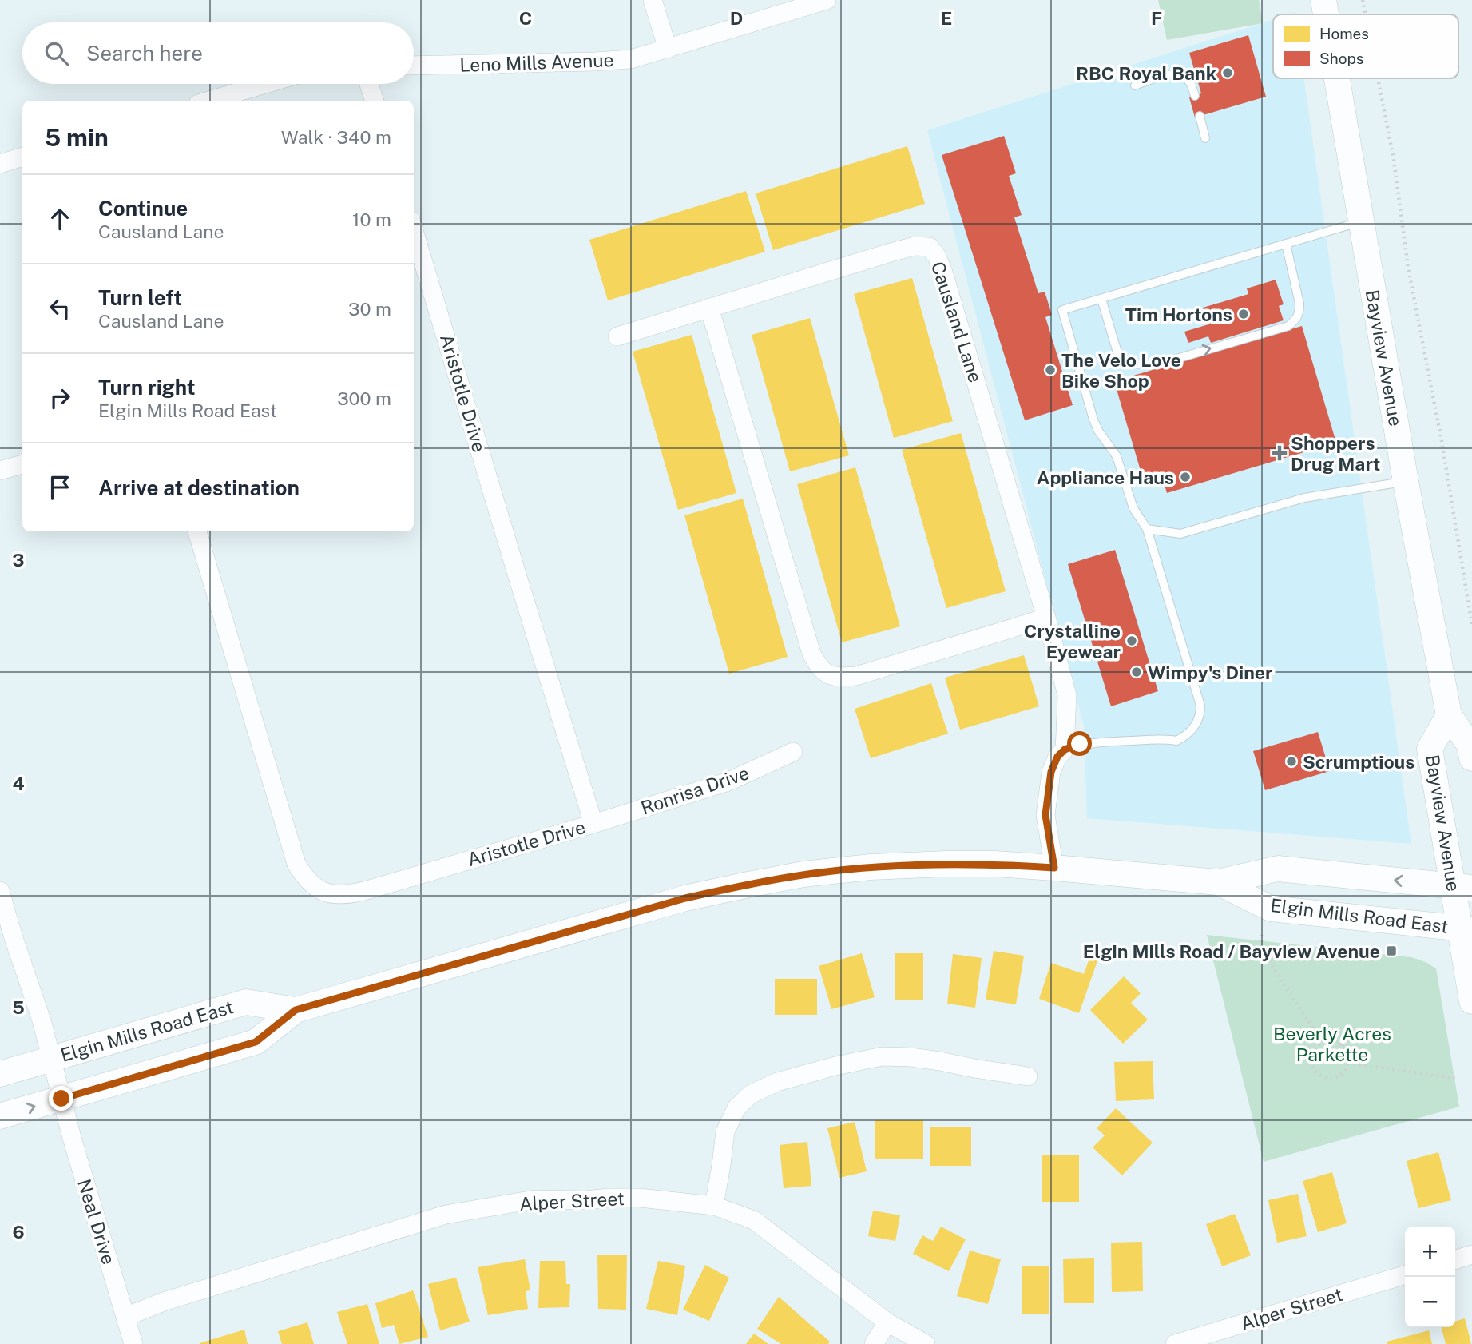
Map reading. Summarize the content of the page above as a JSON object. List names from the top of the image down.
{
  "streets": {
    "main road": ["Bayview Avenue", "Elgin Mills Road East"],
    "street": [
      "Leno Mills Avenue",
      "Causland Lane",
      "Aristotle Drive",
      "Ronrisa Drive",
      "Alper Street",
      "Neal Drive"
    ]
  },
  "crossings": [
    ["Causland Lane", "Elgin Mills Road East"],
    ["Bayview Avenue", "Elgin Mills Road East"],
    ["Aristotle Drive", "Ronrisa Drive"],
    ["Elgin Mills Road East", "Neal Drive"],
    ["Alper Street", "Neal Drive"]
  ],
  "parks": ["Beverly Acres Parkette"],
  "places": {
    "other": [
      "RBC Royal Bank",
      "Tim Hortons",
      "The Velo Love Bike Shop",
      "Appliance Haus",
      "Crystalline Eyewear",
      "Wimpy's Diner",
      "Scrumptious"
    ],
    "health": ["Shoppers Drug Mart"],
    "transit": ["Elgin Mills Road / Bayview Avenue"]
  },
  "legend": ["Homes", "Shops"],
  "page": {
    "search": "Search here",
    "heading": ["5 min", "Walk · 340 m"],
    "list": [
      ["Continue", "Causland Lane", "10 m"],
      ["Turn left", "Causland Lane", "30 m"],
      ["Turn right", "Elgin Mills Road East", "300 m"],
      "Arrive at destination"
    ],
    "map_buttons": ["+", "−"]
  },
  "grid": {
    "columns": [
      "C",
      "D",
      "E",
      "F"
    ],
    "rows": [
      "3",
      "4",
      "5",
      "6"
    ]
  }
}
